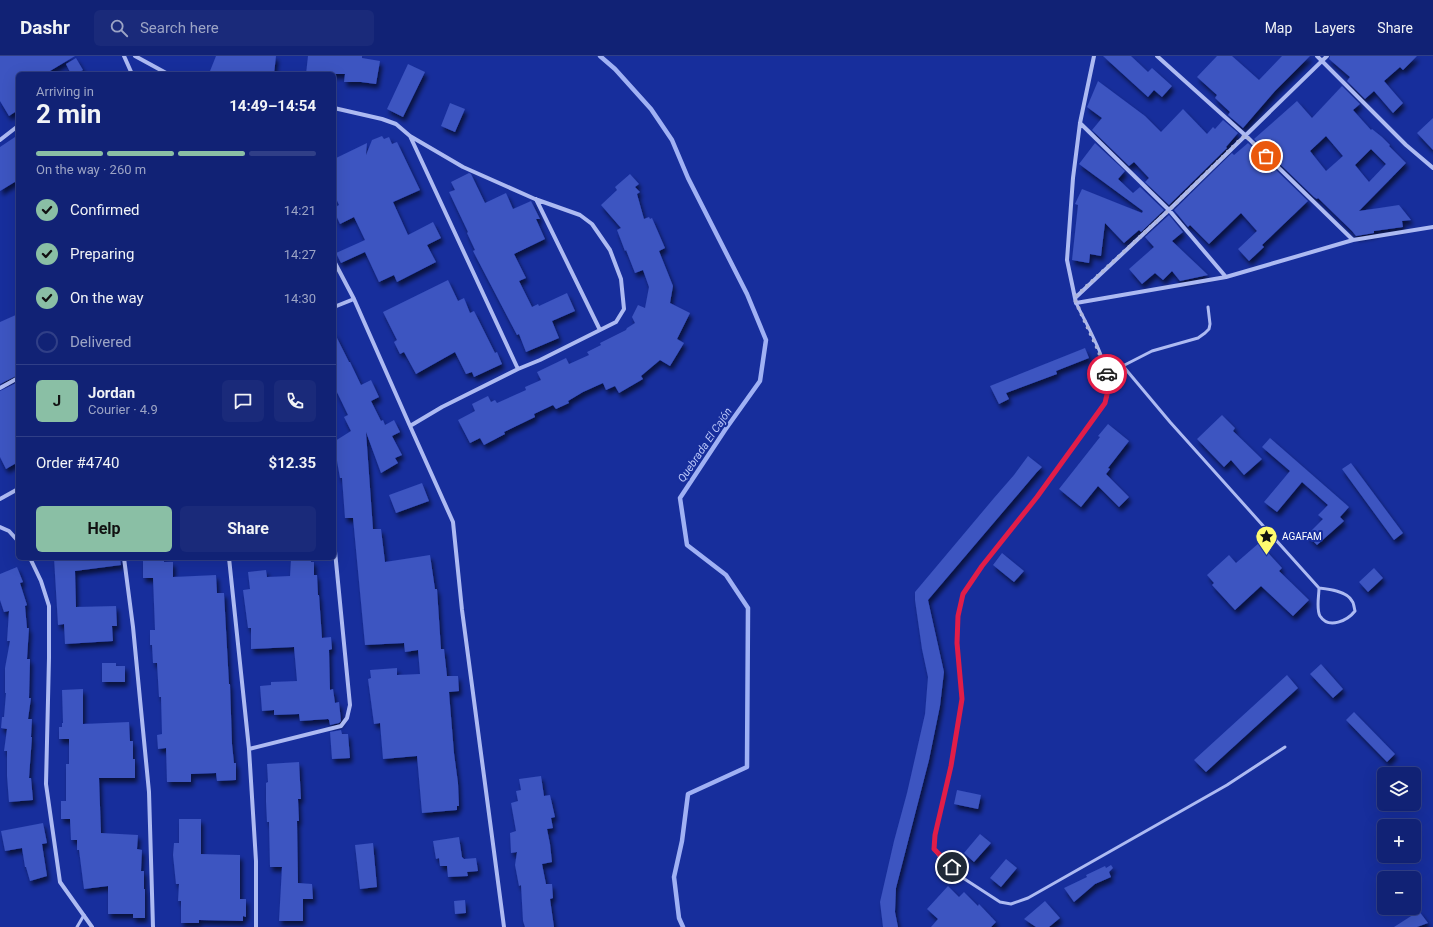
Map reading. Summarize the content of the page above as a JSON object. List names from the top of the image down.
{
  "water": ["Quebrada El Cajón"],
  "places": {
    "place": ["AGAFAM"]
  },
  "page": {
    "header": "Dashr",
    "search": "Search here",
    "nav": ["Map", "Layers", "Share"],
    "heading": ["2 min", "Arriving in", "14:49–14:54"],
    "panel": [
      "Jordan",
      "Courier · 4.9",
      "Order #4740",
      "$12.35"
    ],
    "bar": "On the way · 260 m",
    "list": [
      ["Confirmed", "14:21"],
      ["Preparing", "14:27"],
      ["On the way", "14:30"],
      "Delivered"
    ],
    "round": "J",
    "buttons": ["Help", "Share"],
    "map_buttons": ["+", "−"]
  }
}
